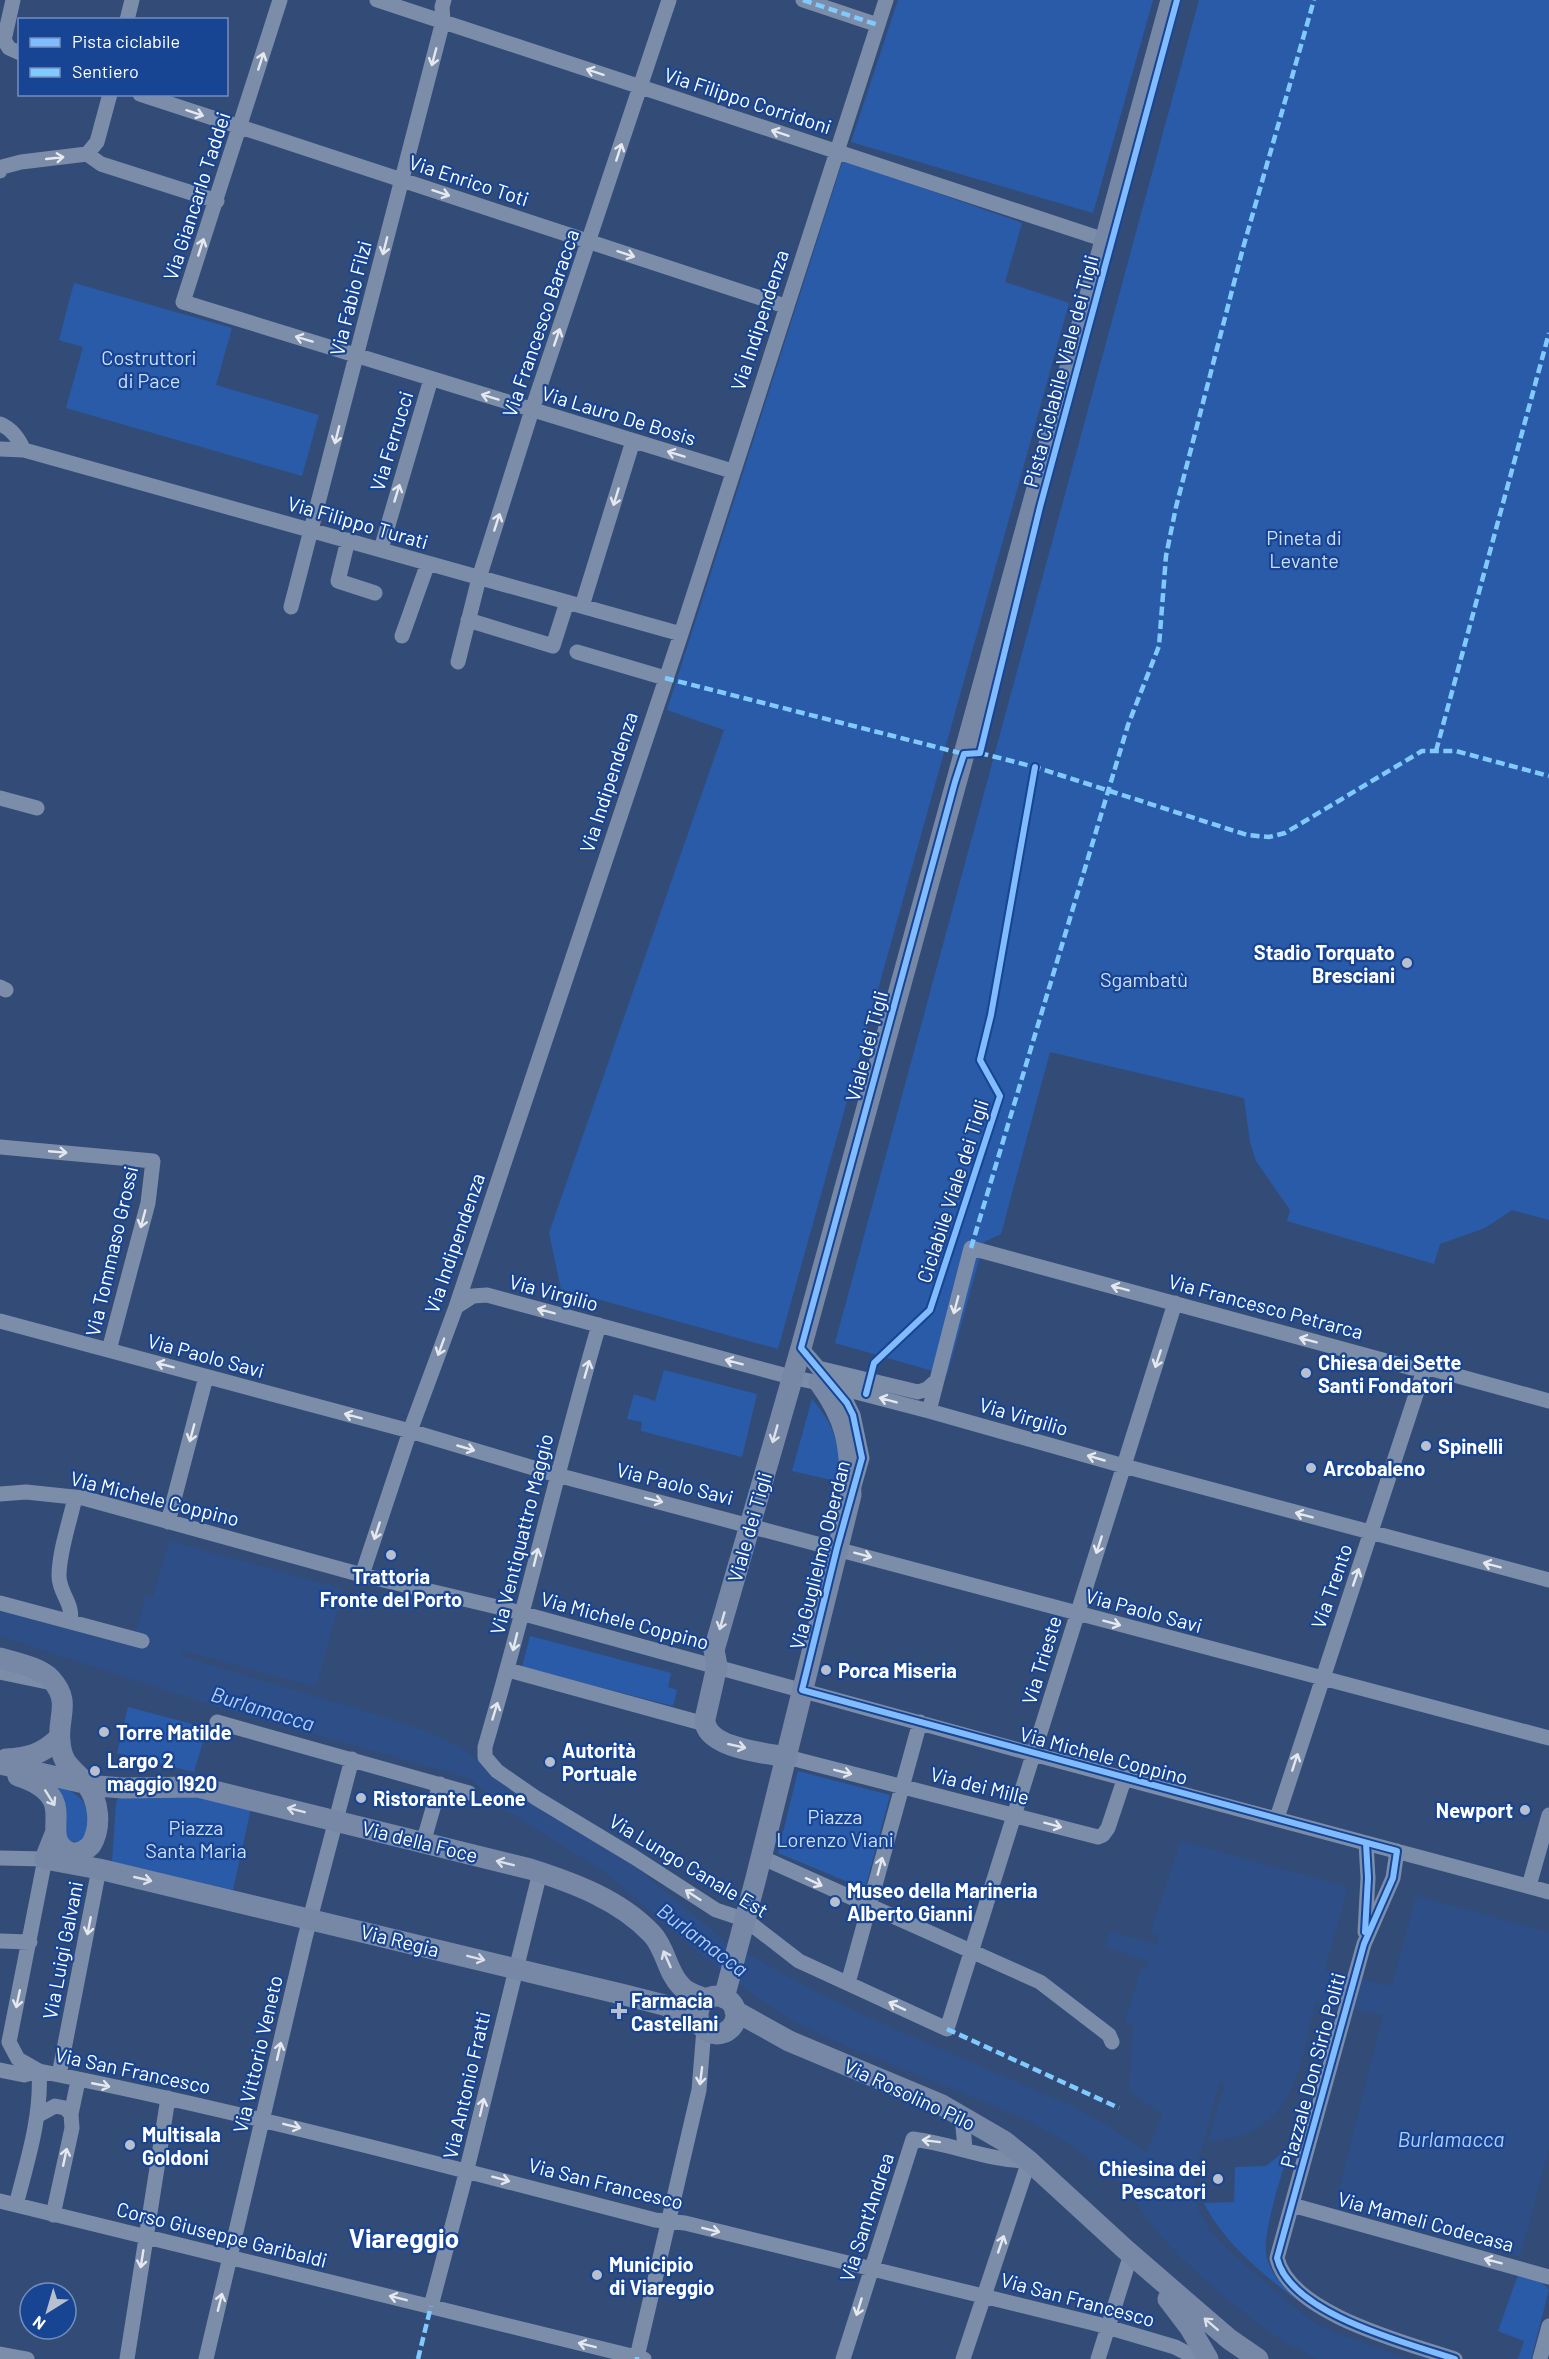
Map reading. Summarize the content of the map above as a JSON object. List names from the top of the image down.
{
  "streets": {
    "street": [
      "Via Filippo Corridoni",
      "Via Enrico Toti",
      "Via Giancarlo Taddei",
      "Via Fabio Filzi",
      "Via Indipendenza",
      "Via Francesco Baracca",
      "Via Lauro De Bosis",
      "Via Ferrucci",
      "Via Filippo Turati",
      "Viale dei Tigli",
      "Via Tommaso Grossi",
      "Via Virgilio",
      "Via Francesco Petrarca",
      "Via Paolo Savi",
      "Via Michele Coppino",
      "Via Ventiquattro Maggio",
      "Via Guglielmo Oberdan",
      "Via Trento",
      "Via Trieste",
      "Via dei Mille",
      "Via della Foce",
      "Via Lungo Canale Est",
      "Via Regia",
      "Via Luigi Galvani",
      "Via Vittorio Veneto",
      "Via San Francesco",
      "Piazzale Don Sirio Politi",
      "Via Antonio Fratti",
      "Via Rosolino Pilo",
      "Via Sant'Andrea",
      "Via Mameli Codecasa",
      "Corso Giuseppe Garibaldi"
    ],
    "cycle path": ["Pista Ciclabile Viale dei Tigli", "Ciclabile Viale dei Tigli"]
  },
  "crossings": [
    ["Via Filippo Corridoni", "Via Fabio Filzi"],
    ["Via Filippo Corridoni", "Via Indipendenza"],
    ["Via Filippo Corridoni", "Via Francesco Baracca"],
    ["Via Filippo Corridoni", "Viale dei Tigli"],
    ["Via Enrico Toti", "Via Giancarlo Taddei"],
    ["Via Enrico Toti", "Via Fabio Filzi"],
    ["Via Enrico Toti", "Via Indipendenza"],
    ["Via Enrico Toti", "Via Francesco Baracca"],
    ["Via Giancarlo Taddei", "Via Lauro De Bosis"],
    ["Via Fabio Filzi", "Via Lauro De Bosis"],
    ["Via Fabio Filzi", "Via Filippo Turati"],
    ["Via Indipendenza", "Via Lauro De Bosis"],
    ["Via Indipendenza", "Via Filippo Turati"],
    ["Via Indipendenza", "Via Virgilio"],
    ["Via Indipendenza", "Via Paolo Savi"],
    ["Via Indipendenza", "Via Michele Coppino"],
    ["Via Francesco Baracca", "Via Lauro De Bosis"],
    ["Via Francesco Baracca", "Via Filippo Turati"],
    ["Via Lauro De Bosis", "Via Ferrucci"],
    ["Via Ferrucci", "Via Filippo Turati"],
    ["Viale dei Tigli", "Via Virgilio"],
    ["Viale dei Tigli", "Via Paolo Savi"],
    ["Viale dei Tigli", "Via Michele Coppino"],
    ["Via Tommaso Grossi", "Via Paolo Savi"],
    ["Via Virgilio", "Via Ventiquattro Maggio"],
    ["Via Virgilio", "Via Guglielmo Oberdan"],
    ["Via Virgilio", "Via Trento"],
    ["Via Virgilio", "Via Trieste"],
    ["Via Francesco Petrarca", "Via Trento"],
    ["Via Francesco Petrarca", "Via Trieste"],
    ["Via Paolo Savi", "Via Ventiquattro Maggio"],
    ["Via Paolo Savi", "Via Guglielmo Oberdan"],
    ["Via Paolo Savi", "Via Trento"],
    ["Via Paolo Savi", "Via Trieste"],
    ["Via Michele Coppino", "Via Ventiquattro Maggio"],
    ["Via Michele Coppino", "Via Guglielmo Oberdan"],
    ["Via Michele Coppino", "Via Trento"],
    ["Via Michele Coppino", "Via Trieste"],
    ["Via Michele Coppino", "Via dei Mille"],
    ["Via Michele Coppino", "Piazzale Don Sirio Politi"],
    ["Via Ventiquattro Maggio", "Via Lungo Canale Est"],
    ["Via Guglielmo Oberdan", "Via dei Mille"],
    ["Via Guglielmo Oberdan", "Via della Foce"],
    ["Via Guglielmo Oberdan", "Via Lungo Canale Est"],
    ["Via Guglielmo Oberdan", "Via Regia"],
    ["Via Guglielmo Oberdan", "Via Rosolino Pilo"],
    ["Via Trieste", "Via dei Mille"],
    ["Via Trieste", "Via Lungo Canale Est"],
    ["Via della Foce", "Via Regia"],
    ["Via della Foce", "Via Vittorio Veneto"],
    ["Via della Foce", "Via Antonio Fratti"],
    ["Via della Foce", "Via Rosolino Pilo"],
    ["Via Regia", "Via Luigi Galvani"],
    ["Via Regia", "Via Vittorio Veneto"],
    ["Via Regia", "Via Antonio Fratti"],
    ["Via Regia", "Via Rosolino Pilo"],
    ["Via Luigi Galvani", "Via San Francesco"],
    ["Via Vittorio Veneto", "Via San Francesco"],
    ["Via Vittorio Veneto", "Corso Giuseppe Garibaldi"],
    ["Via San Francesco", "Via Antonio Fratti"],
    ["Via San Francesco", "Via Sant'Andrea"],
    ["Piazzale Don Sirio Politi", "Via Mameli Codecasa"],
    ["Via Antonio Fratti", "Corso Giuseppe Garibaldi"],
    ["Via Rosolino Pilo", "Via Sant'Andrea"]
  ],
  "one_way": [
    "Via Filippo Corridoni",
    "Via Enrico Toti",
    "Via Giancarlo Taddei",
    "Via Fabio Filzi",
    "Via Lauro De Bosis",
    "Via Ferrucci",
    "Via Virgilio",
    "Via Francesco Petrarca",
    "Via Trento",
    "Via Trieste",
    "Via dei Mille",
    "Via San Francesco",
    "Via Antonio Fratti",
    "Via Mameli Codecasa",
    "Corso Giuseppe Garibaldi"
  ],
  "districts": ["Viareggio"],
  "water": ["Burlamacca"],
  "parks": [
    "Costruttori di Pace",
    "Pineta di Levante",
    "Sgambatù",
    "Piazza Lorenzo Viani",
    "Piazza Santa Maria"
  ],
  "places": {
    "other": [
      "Stadio Torquato Bresciani",
      "Chiesa dei Sette Santi Fondatori",
      "Spinelli",
      "Arcobaleno",
      "Trattoria Fronte del Porto",
      "Porca Miseria",
      "Torre Matilde",
      "Autorità Portuale",
      "Largo 2 maggio 1920",
      "Ristorante Leone",
      "Newport",
      "Museo della Marineria Alberto Gianni",
      "Multisala Goldoni",
      "Chiesina dei Pescatori",
      "Municipio di Viareggio"
    ],
    "health": ["Farmacia Castellani"]
  },
  "legend": ["Pista ciclabile", "Sentiero"],
  "north": "bottom left"
}
